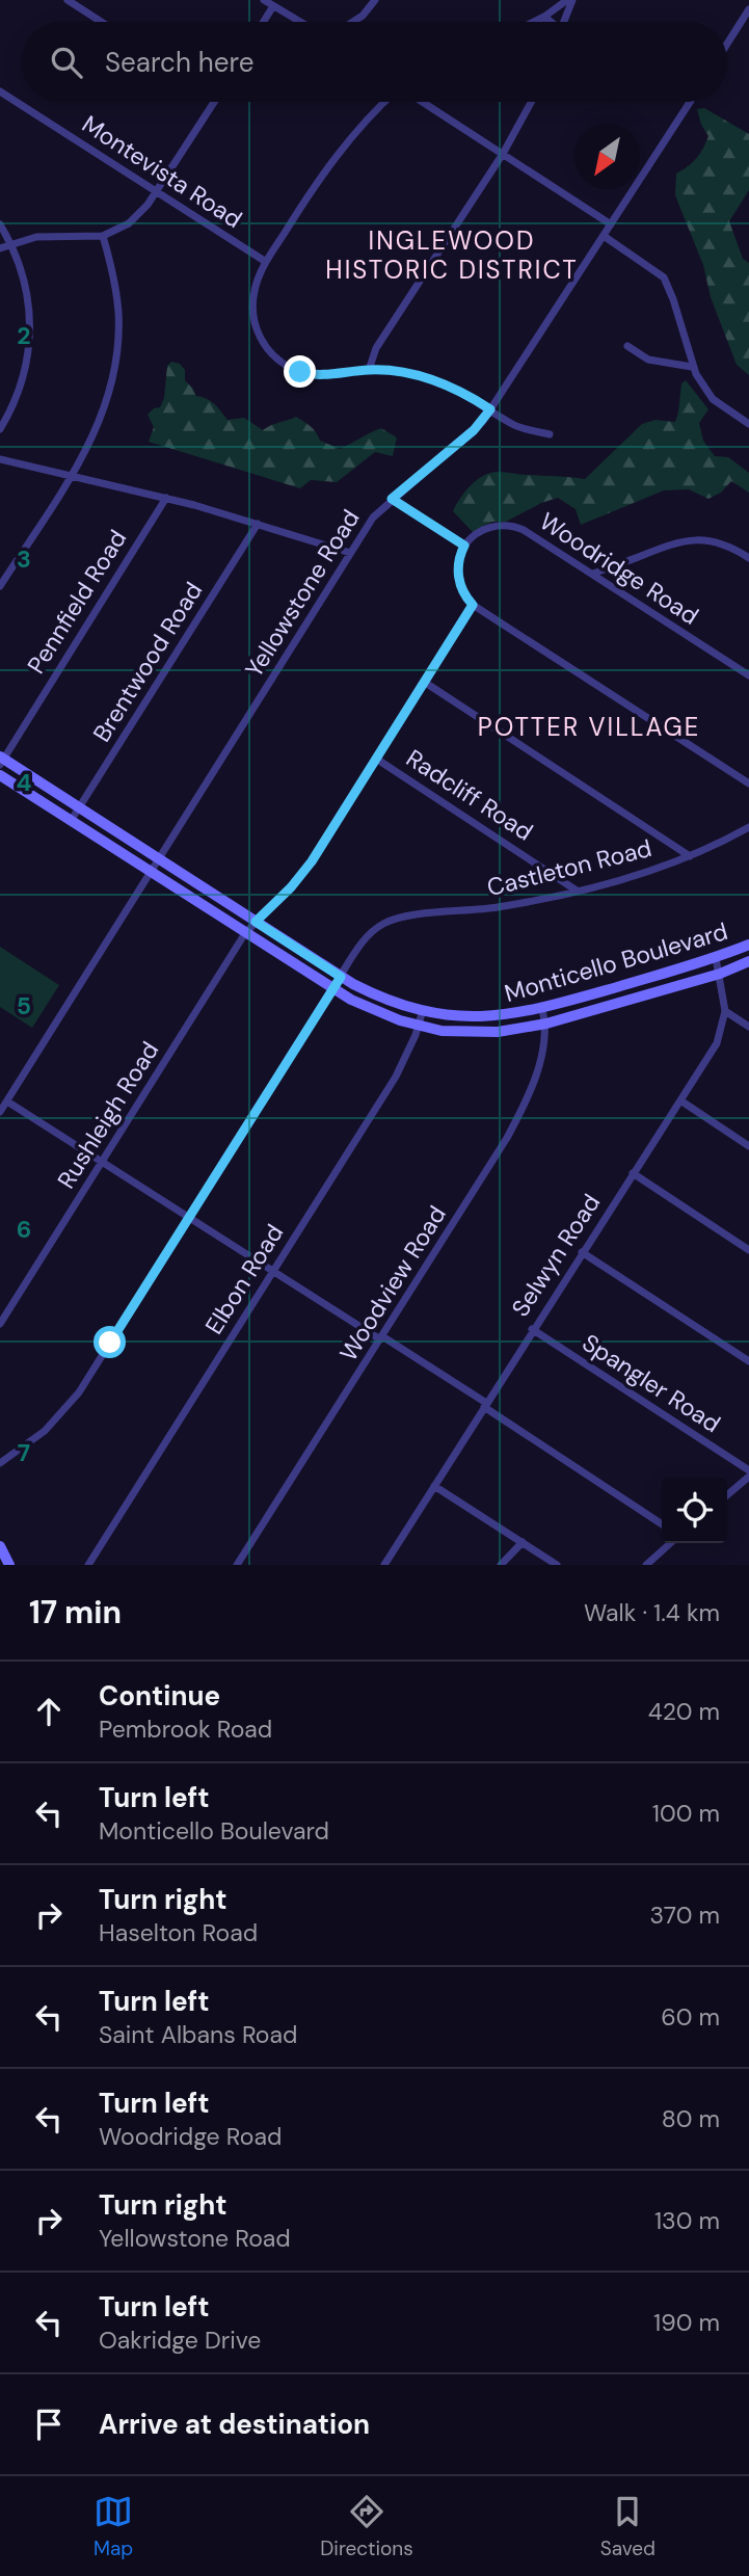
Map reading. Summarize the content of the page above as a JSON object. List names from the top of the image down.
{
  "streets": {
    "main road": ["Monticello Boulevard"],
    "street": [
      "Montevista Road",
      "Woodridge Road",
      "Yellowstone Road",
      "Pennfield Road",
      "Brentwood Road",
      "Radcliff Road",
      "Castleton Road",
      "Rushleigh Road",
      "Selwyn Road",
      "Elbon Road",
      "Woodview Road",
      "Spangler Road"
    ]
  },
  "crossings": [
    ["Yellowstone Road", "Monticello Boulevard"],
    ["Pennfield Road", "Monticello Boulevard"],
    ["Brentwood Road", "Monticello Boulevard"],
    ["Radcliff Road", "Castleton Road"],
    ["Radcliff Road", "Rushleigh Road"],
    ["Castleton Road", "Monticello Boulevard"],
    ["Monticello Boulevard", "Rushleigh Road"],
    ["Monticello Boulevard", "Selwyn Road"],
    ["Monticello Boulevard", "Elbon Road"],
    ["Monticello Boulevard", "Woodview Road"],
    ["Selwyn Road", "Spangler Road"]
  ],
  "districts": ["INGLEWOOD HISTORIC DISTRICT", "POTTER VILLAGE"],
  "north": "bottom left",
  "page": {
    "search": "Search here",
    "heading": ["17 min", "Walk · 1.4 km"],
    "list": [
      ["Continue", "Pembrook Road", "420 m"],
      ["Turn left", "Monticello Boulevard", "100 m"],
      ["Turn right", "Haselton Road", "370 m"],
      ["Turn left", "Saint Albans Road", "60 m"],
      ["Turn left", "Woodridge Road", "80 m"],
      ["Turn right", "Yellowstone Road", "130 m"],
      ["Turn left", "Oakridge Drive", "190 m"],
      "Arrive at destination"
    ],
    "nav": ["Map", "Directions", "Saved"]
  },
  "grid": {
    "rows": [
      "2",
      "3",
      "4",
      "5",
      "6",
      "7"
    ]
  }
}
